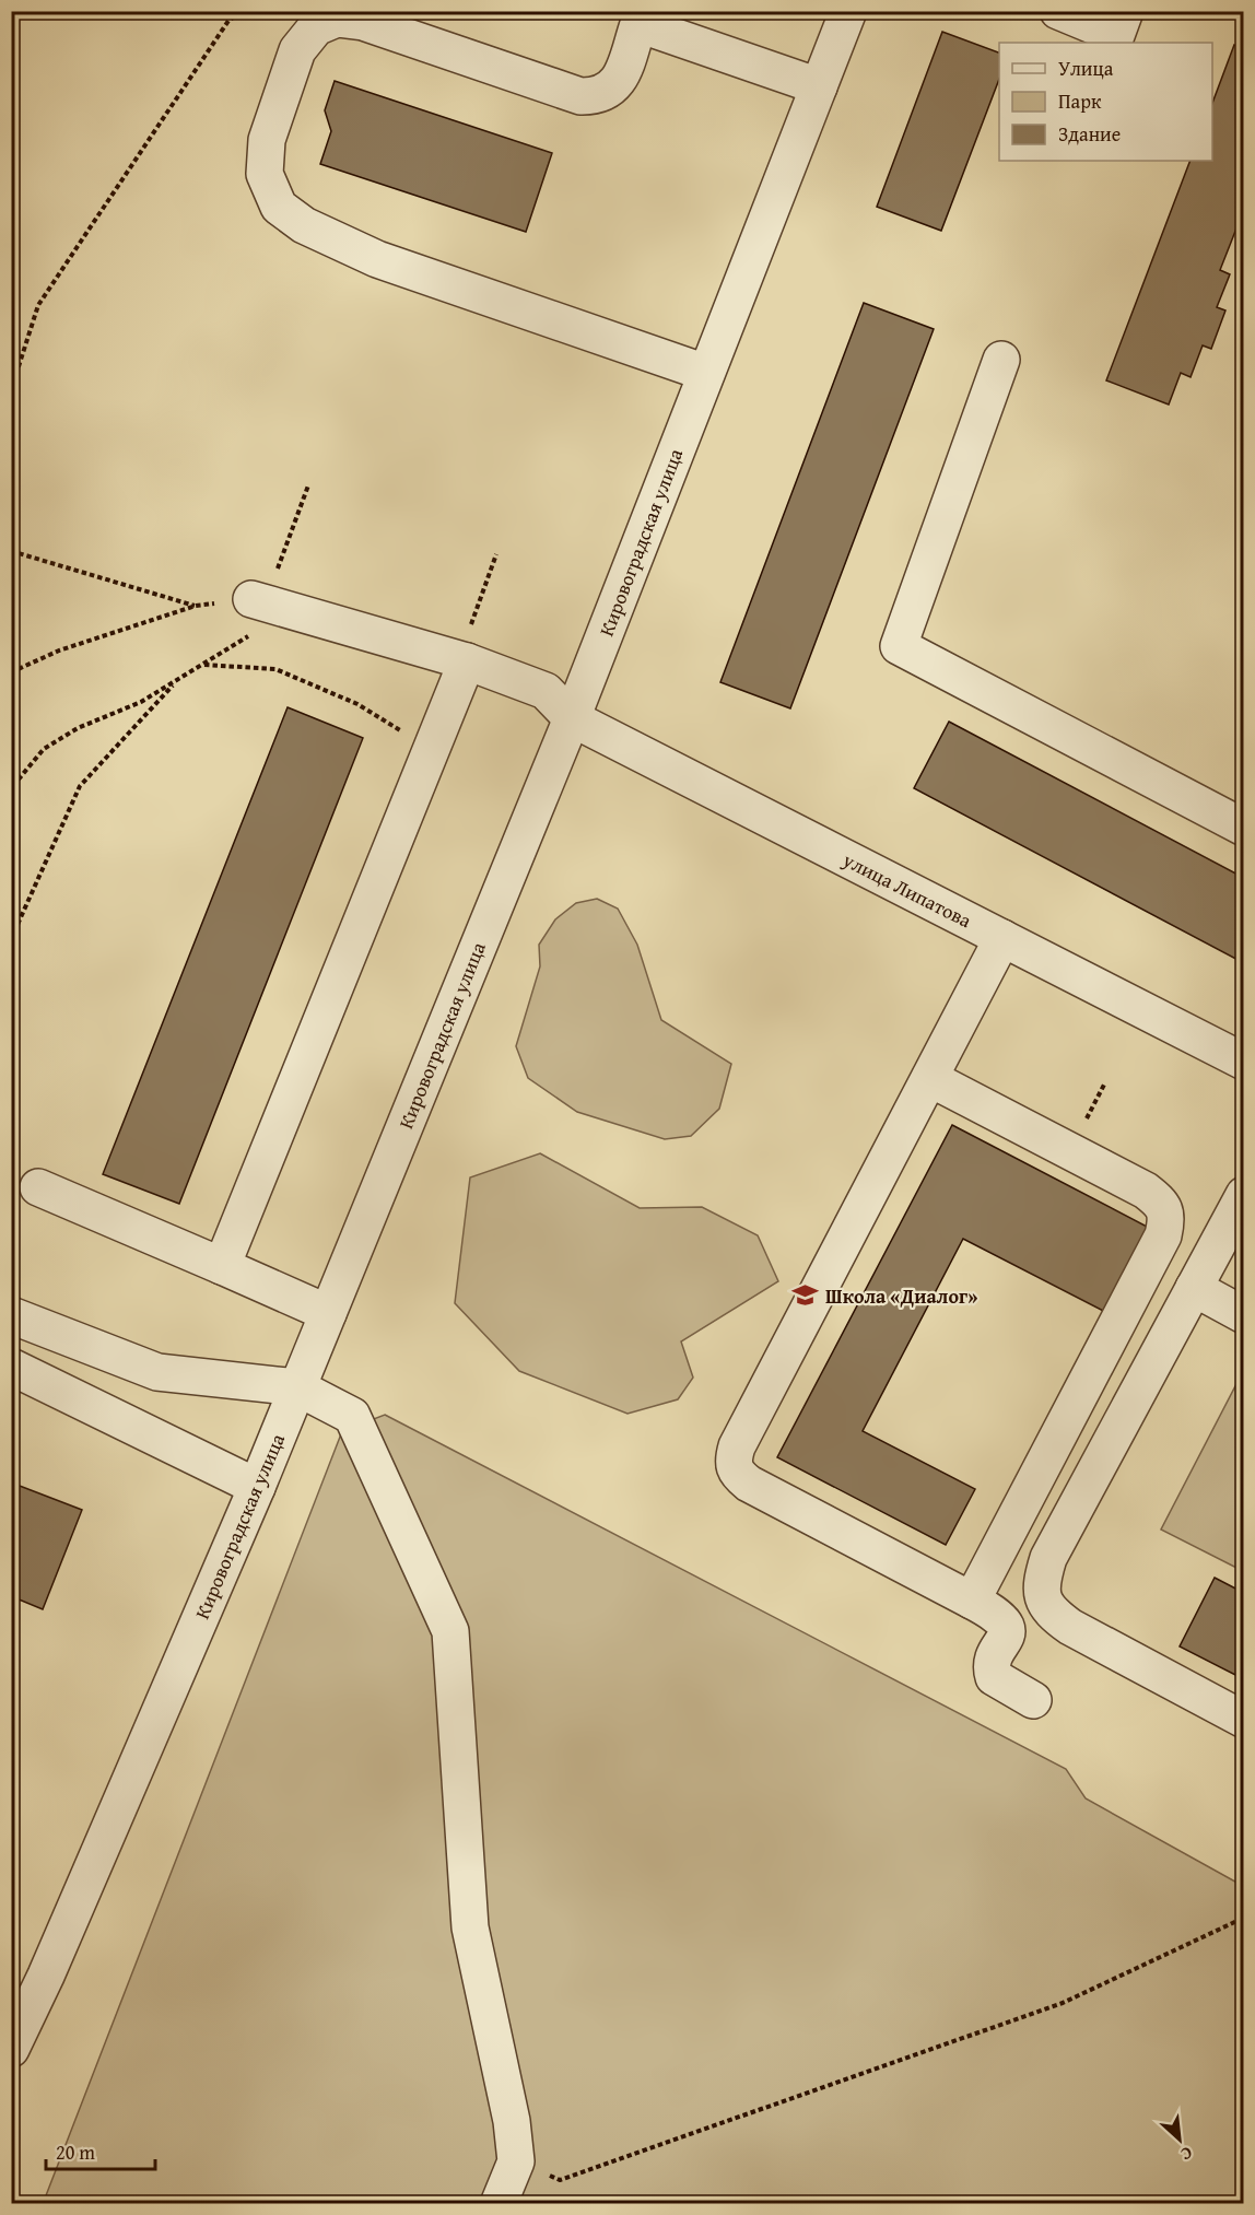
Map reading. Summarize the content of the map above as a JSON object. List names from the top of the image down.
{
  "streets": {
    "street": ["Кировоградская улица", "улица Липатова"]
  },
  "crossings": [
    ["Кировоградская улица", "улица Липатова"]
  ],
  "places": {
    "school or university": ["Школа «Диалог»"]
  },
  "legend": ["Улица", "Парк", "Здание"],
  "scale_bar": "20 m",
  "north": "bottom right"
}
